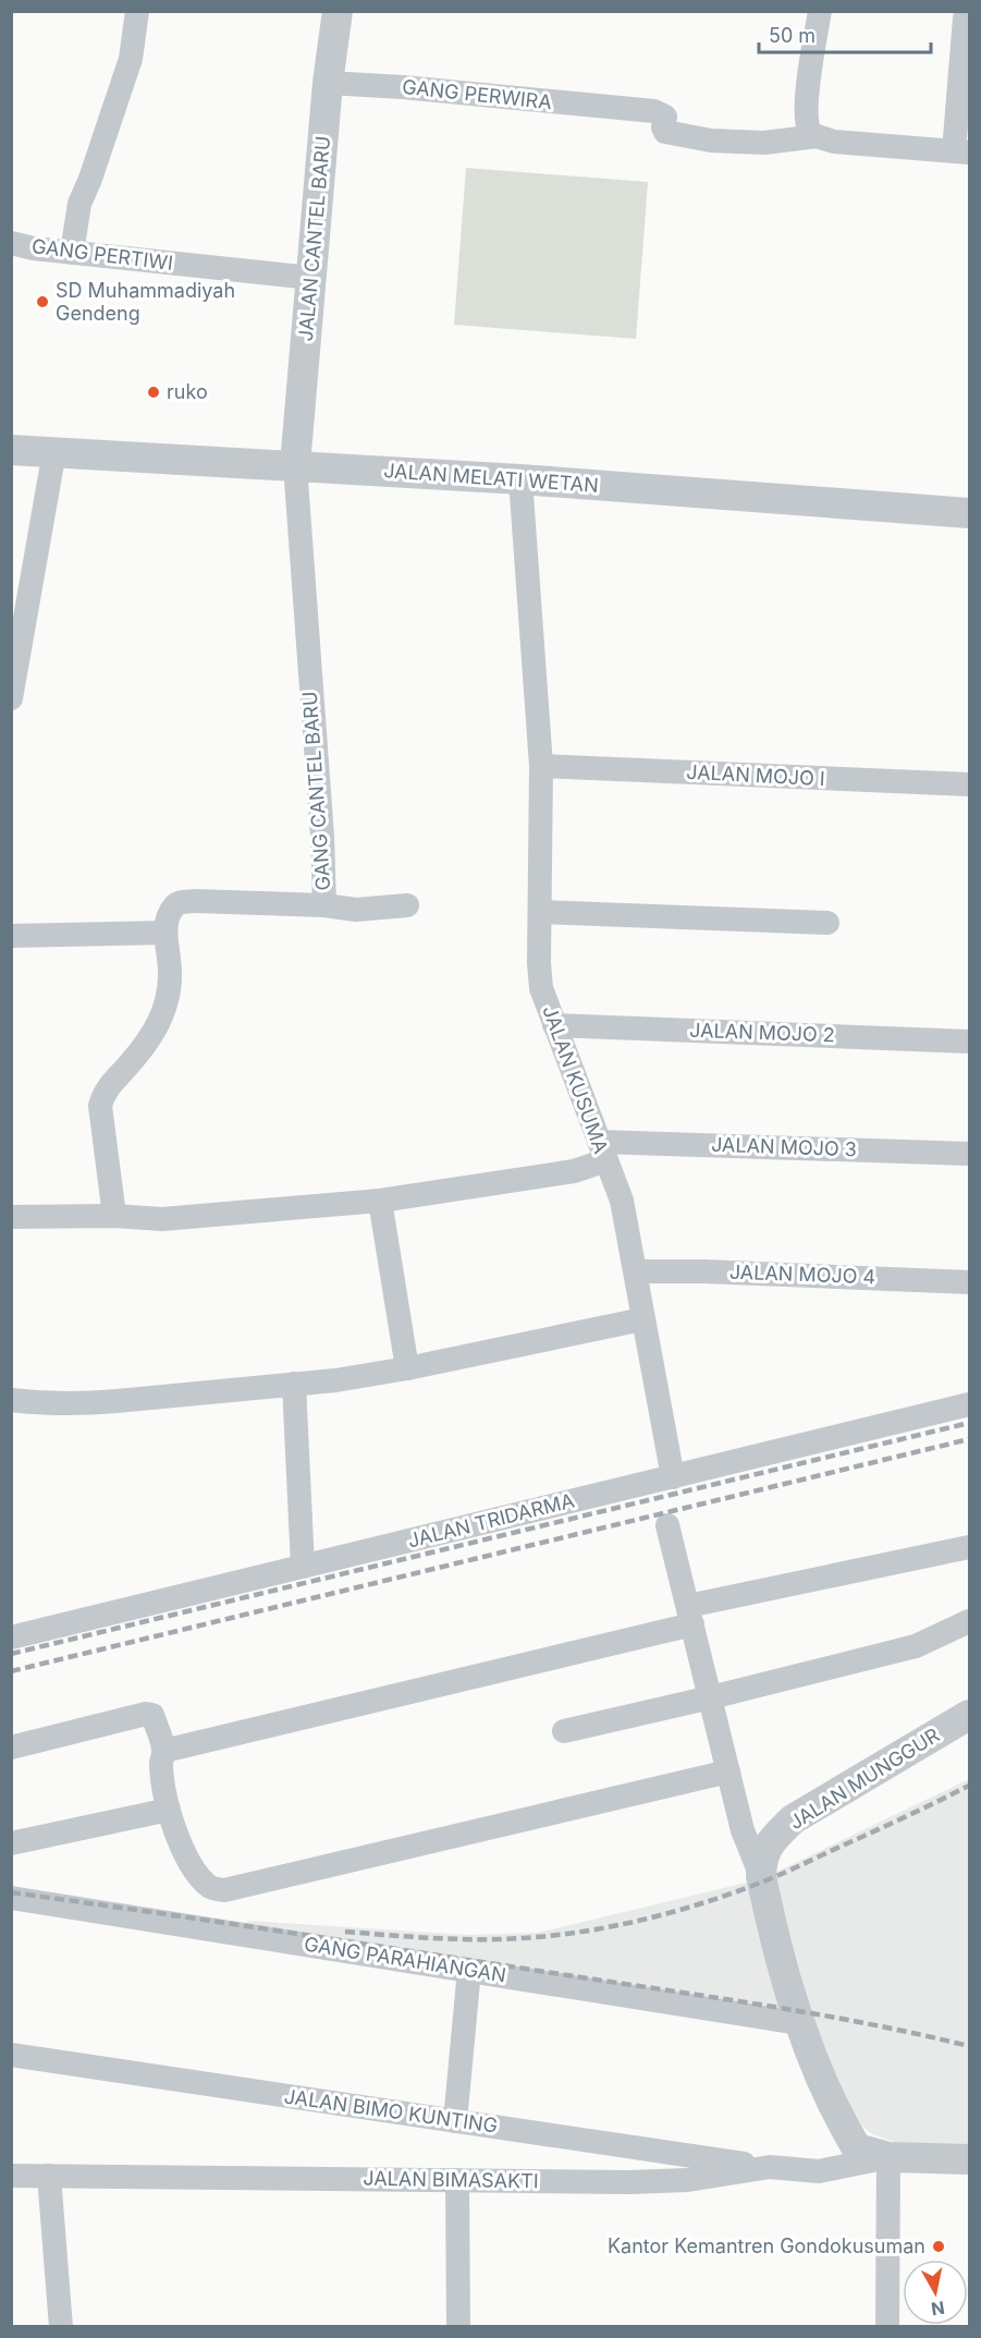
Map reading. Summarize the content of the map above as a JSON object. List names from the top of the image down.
{
  "streets": {
    "street": [
      "GANG PERWIRA",
      "JALAN CANTEL BARU",
      "GANG PERTIWI",
      "JALAN MELATI WETAN",
      "JALAN MOJO I",
      "GANG CANTEL BARU",
      "JALAN MOJO 2",
      "JALAN KUSUMA",
      "JALAN MOJO 3",
      "JALAN MOJO 4",
      "JALAN TRIDARMA",
      "JALAN MUNGGUR",
      "GANG PARAHIANGAN",
      "JALAN BIMO KUNTING",
      "JALAN BIMASAKTI"
    ]
  },
  "crossings": [
    ["GANG PERWIRA", "JALAN CANTEL BARU"],
    ["JALAN CANTEL BARU", "GANG PERTIWI"],
    ["JALAN CANTEL BARU", "JALAN MELATI WETAN"],
    ["JALAN CANTEL BARU", "GANG CANTEL BARU"],
    ["JALAN MELATI WETAN", "GANG CANTEL BARU"],
    ["JALAN MELATI WETAN", "JALAN KUSUMA"],
    ["JALAN MOJO I", "JALAN KUSUMA"],
    ["JALAN MOJO 2", "JALAN KUSUMA"],
    ["JALAN KUSUMA", "JALAN MOJO 3"],
    ["JALAN MUNGGUR", "GANG PARAHIANGAN"],
    ["JALAN MUNGGUR", "JALAN BIMASAKTI"],
    ["JALAN BIMO KUNTING", "JALAN BIMASAKTI"]
  ],
  "places": ["SD Muhammadiyah Gendeng", "ruko", "Kantor Kemantren Gondokusuman"],
  "scale_bar": "50 m",
  "north": "bottom"
}
